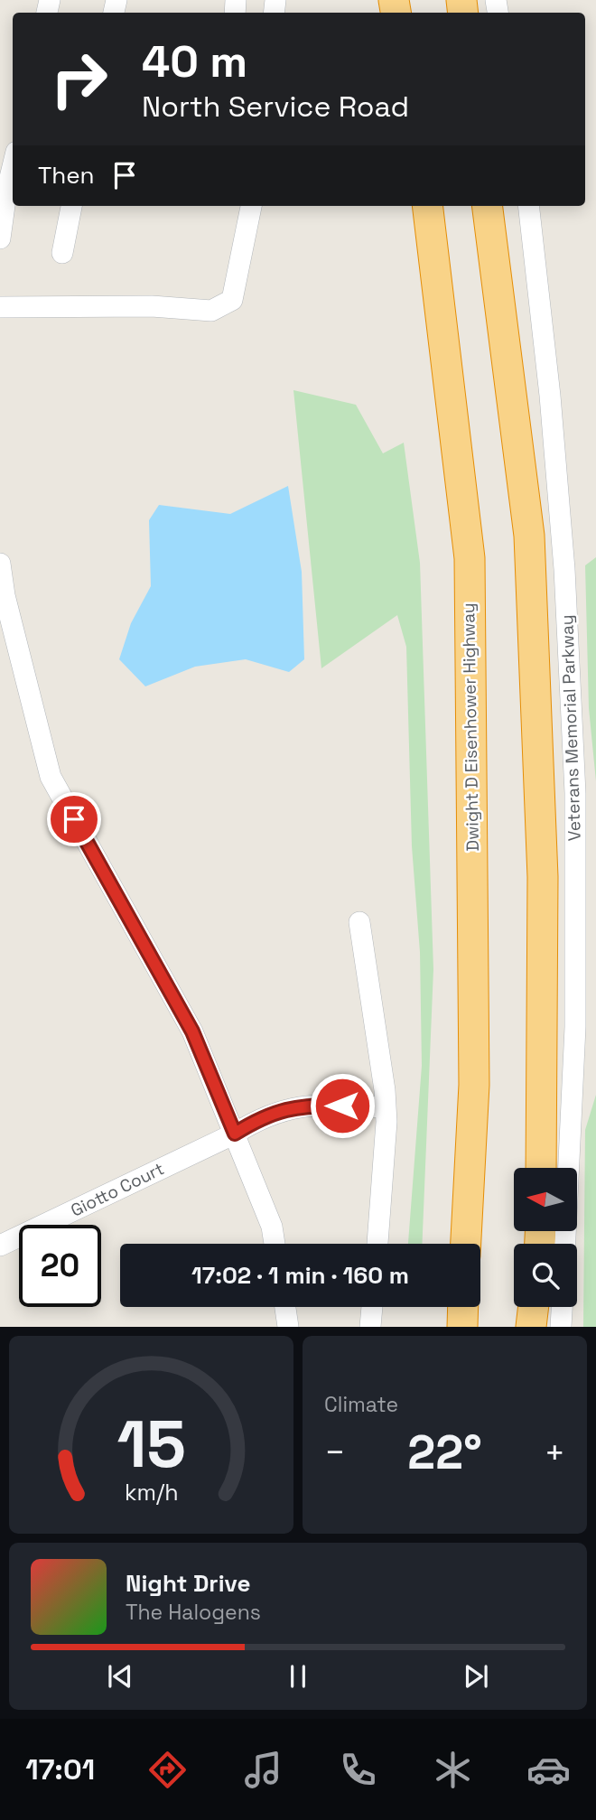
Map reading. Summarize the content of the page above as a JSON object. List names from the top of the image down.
{
  "streets": {
    "highway": ["Dwight D Eisenhower Highway"],
    "street": ["Veterans Memorial Parkway", "Giotto Court"]
  },
  "north": "left",
  "page": {
    "turn": ["40 m", "North Service Road"],
    "then": "Then",
    "limit": "20",
    "trip": "17:02 · 1 min · 160 m",
    "tile": "Climate",
    "heat": ["−", "22°", "+"],
    "song": ["Night Drive", "The Halogens"],
    "tabs": "17:01",
    "gauge": ["15", "km/h"]
  }
}
